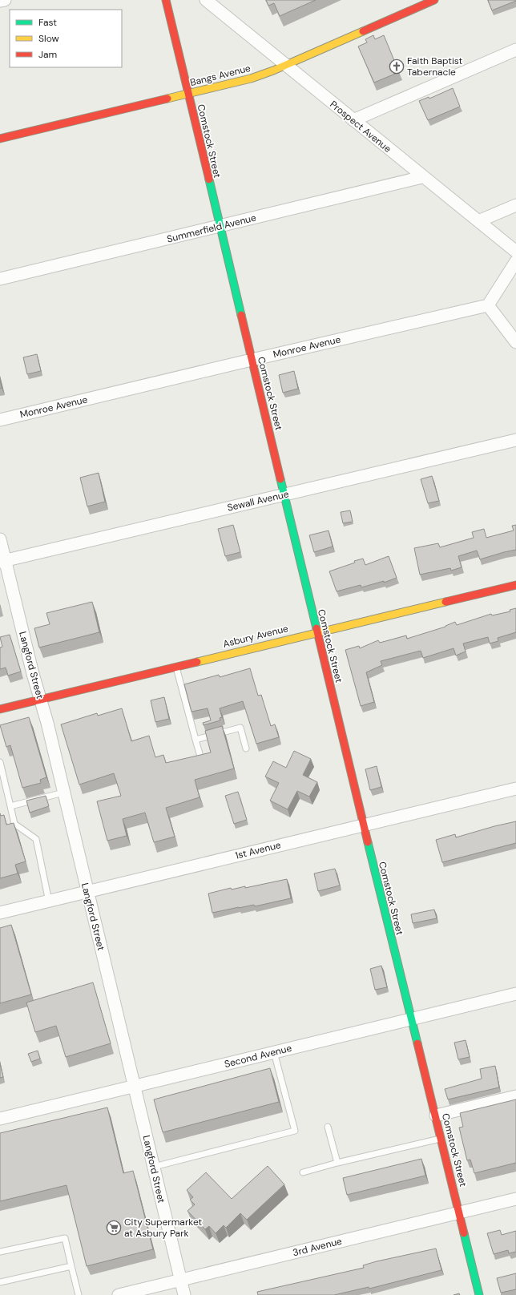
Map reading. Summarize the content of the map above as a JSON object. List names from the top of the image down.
{
  "streets": {
    "street": [
      "Bangs Avenue",
      "Prospect Avenue",
      "Comstock Street",
      "Summerfield Avenue",
      "Monroe Avenue",
      "Sewall Avenue",
      "Asbury Avenue",
      "Langford Street",
      "1st Avenue",
      "Second Avenue",
      "3rd Avenue"
    ]
  },
  "crossings": [
    ["Bangs Avenue", "Prospect Avenue"],
    ["Bangs Avenue", "Comstock Street"],
    ["Prospect Avenue", "Summerfield Avenue"],
    ["Comstock Street", "Summerfield Avenue"],
    ["Comstock Street", "Monroe Avenue"],
    ["Comstock Street", "Sewall Avenue"],
    ["Comstock Street", "Asbury Avenue"],
    ["Comstock Street", "1st Avenue"],
    ["Comstock Street", "Second Avenue"],
    ["Comstock Street", "3rd Avenue"],
    ["Sewall Avenue", "Langford Street"],
    ["Asbury Avenue", "Langford Street"],
    ["Langford Street", "1st Avenue"],
    ["Langford Street", "Second Avenue"],
    ["Langford Street", "3rd Avenue"]
  ],
  "places": {
    "church": ["Faith Baptist Tabernacle"],
    "supermarket": ["City Supermarket at Asbury Park"]
  },
  "legend": ["Fast", "Slow", "Jam"]
}
